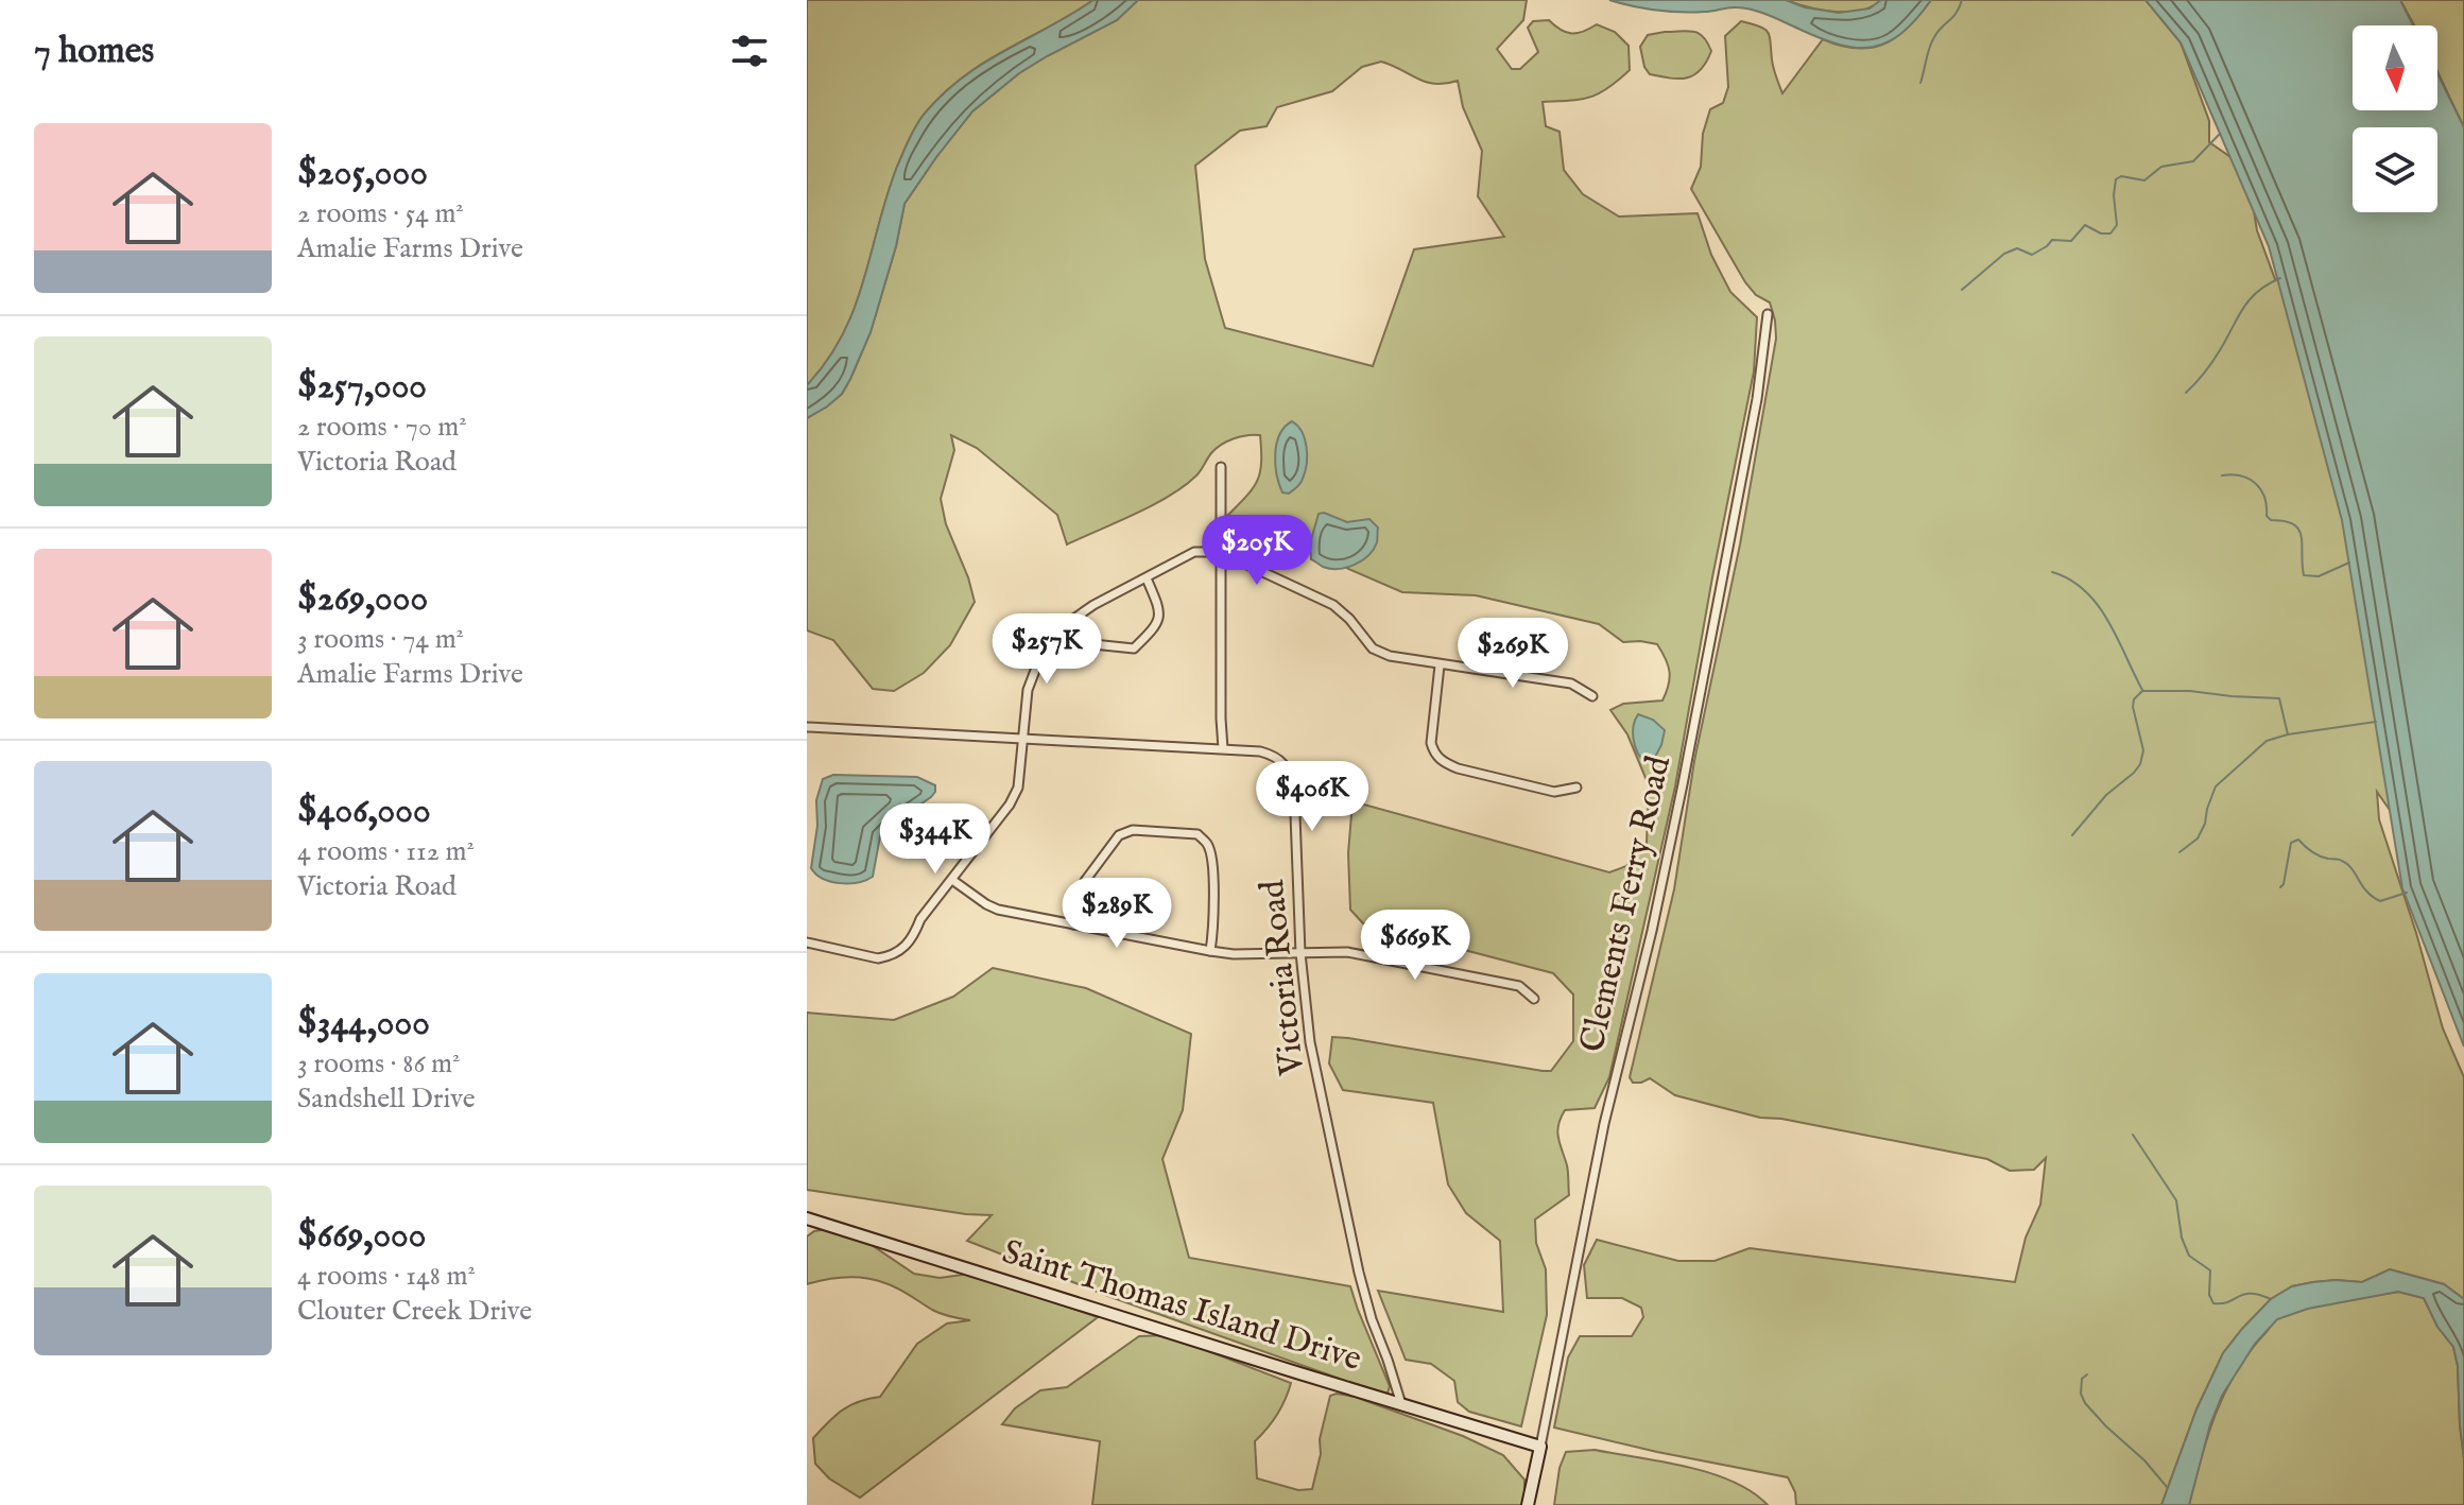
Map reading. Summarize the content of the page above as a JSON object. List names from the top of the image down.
{
  "streets": {
    "main road": ["Clements Ferry Road", "Saint Thomas Island Drive"],
    "street": ["Victoria Road"]
  },
  "crossings": [
    ["Clements Ferry Road", "Saint Thomas Island Drive"],
    ["Victoria Road", "Saint Thomas Island Drive"]
  ],
  "north": "bottom",
  "page": {
    "heading": "7 homes",
    "list": [
      {
        "name": "$205,000",
        "note": "2 rooms · 54 m² · Amalie Farms Drive"
      },
      {
        "name": "$257,000",
        "note": "2 rooms · 70 m² · Victoria Road"
      },
      {
        "name": "$269,000",
        "note": "3 rooms · 74 m² · Amalie Farms Drive"
      },
      {
        "name": "$406,000",
        "note": "4 rooms · 112 m² · Victoria Road"
      },
      {
        "name": "$344,000",
        "note": "3 rooms · 86 m² · Sandshell Drive"
      },
      {
        "name": "$669,000",
        "note": "4 rooms · 148 m² · Clouter Creek Drive"
      }
    ],
    "price": [
      "$205K",
      "$257K",
      "$269K",
      "$406K",
      "$344K",
      "$289K",
      "$669K"
    ]
  }
}
